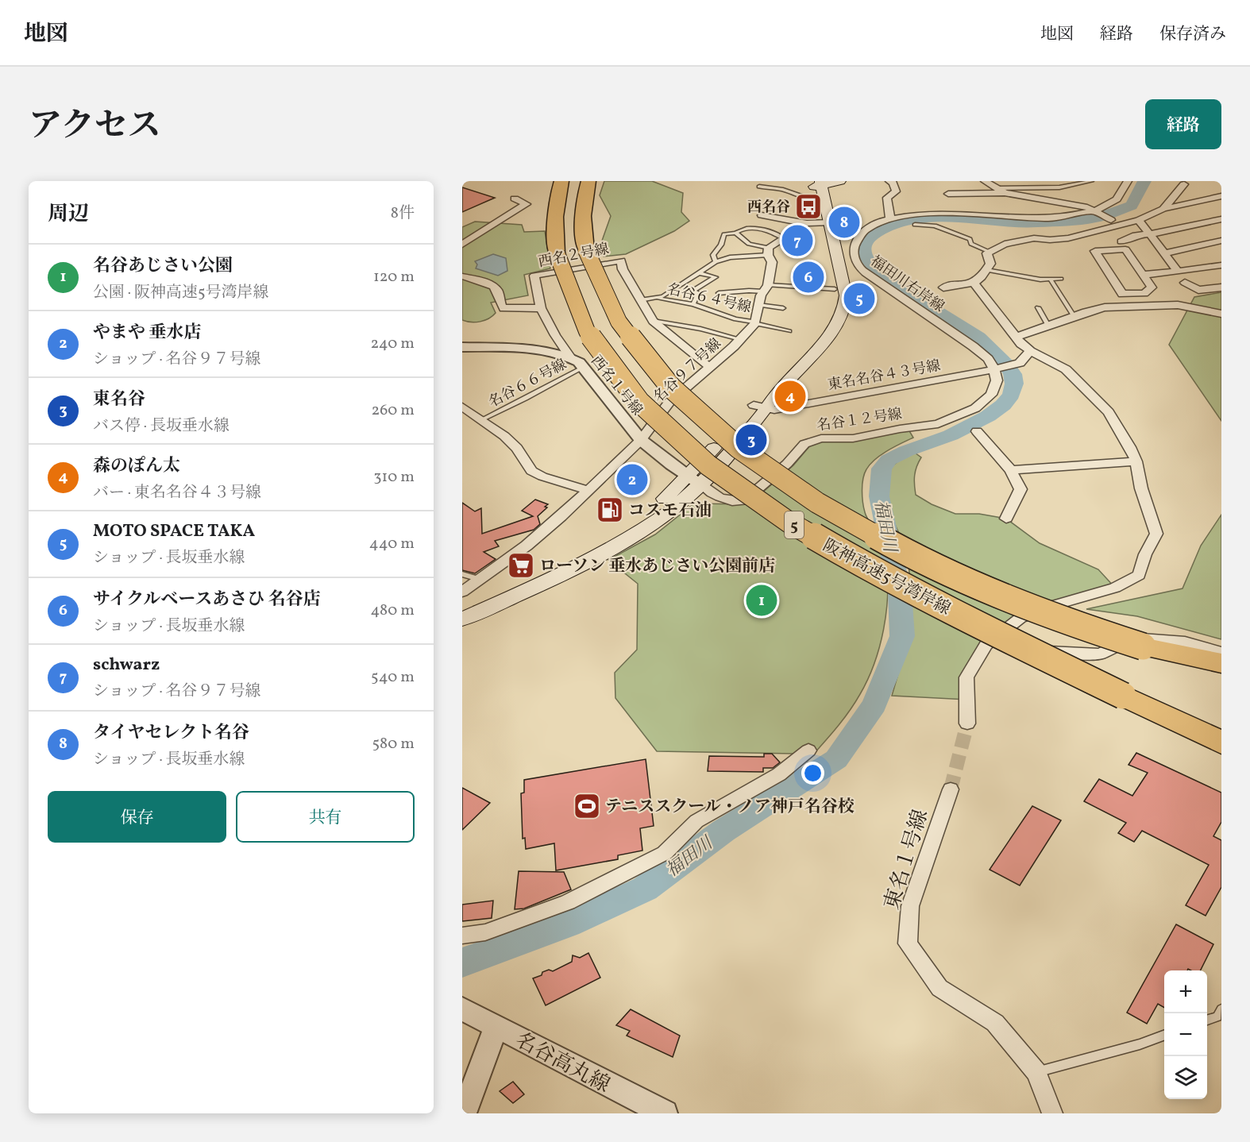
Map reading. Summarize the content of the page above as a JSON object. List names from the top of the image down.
{
  "streets": {
    "highway": ["5", "阪神高速5号湾岸線"],
    "street": [
      "西名２号線",
      "福田川右岸線",
      "名谷９７号線",
      "東名名谷４３号線",
      "西名１号線",
      "名谷１２号線",
      "東名１号線",
      "名谷高丸線"
    ],
    "lane": ["名谷６４号線", "名谷６６号線"]
  },
  "crossings": [
    ["西名２号線", "名谷９７号線"],
    ["西名２号線", "西名１号線"],
    ["福田川右岸線", "東名名谷４３号線"],
    ["福田川右岸線", "名谷１２号線"],
    ["名谷６４号線", "名谷９７号線"],
    ["名谷９７号線", "西名１号線"],
    ["東名名谷４３号線", "名谷１２号線"],
    ["名谷６６号線", "西名１号線"],
    ["西名１号線", "名谷１２号線"]
  ],
  "water": ["福田川"],
  "places": {
    "bus stop": ["西名谷"],
    "fuel station": ["コスモ石油"],
    "supermarket": ["ローソン 垂水あじさい公園前店"],
    "sports": ["テニススクール・ノア神戸名谷校"]
  },
  "page": {
    "header": "地図",
    "nav": ["地図", "経路", "保存済み"],
    "title": "アクセス",
    "buttons": [
      "経路",
      ["保存", "共有"]
    ],
    "heading": ["周辺", "8件"],
    "pins": [
      "8",
      "7",
      "6",
      "5",
      "4",
      "3",
      "2",
      "1"
    ],
    "list": [
      {
        "mark": "1",
        "name": "名谷あじさい公園",
        "note": "公園 · 阪神高速5号湾岸線",
        "value": "120 m"
      },
      {
        "mark": "2",
        "name": "やまや 垂水店",
        "note": "ショップ · 名谷９７号線",
        "value": "240 m"
      },
      {
        "mark": "3",
        "name": "東名谷",
        "note": "バス停 · 長坂垂水線",
        "value": "260 m"
      },
      {
        "mark": "4",
        "name": "森のぽん太",
        "note": "バー · 東名名谷４３号線",
        "value": "310 m"
      },
      {
        "mark": "5",
        "name": "MOTO SPACE TAKA",
        "note": "ショップ · 長坂垂水線",
        "value": "440 m"
      },
      {
        "mark": "6",
        "name": "サイクルベースあさひ 名谷店",
        "note": "ショップ · 長坂垂水線",
        "value": "480 m"
      },
      {
        "mark": "7",
        "name": "schwarz",
        "note": "ショップ · 名谷９７号線",
        "value": "540 m"
      },
      {
        "mark": "8",
        "name": "タイヤセレクト名谷",
        "note": "ショップ · 長坂垂水線",
        "value": "580 m"
      }
    ],
    "map_buttons": ["+", "−"]
  }
}
